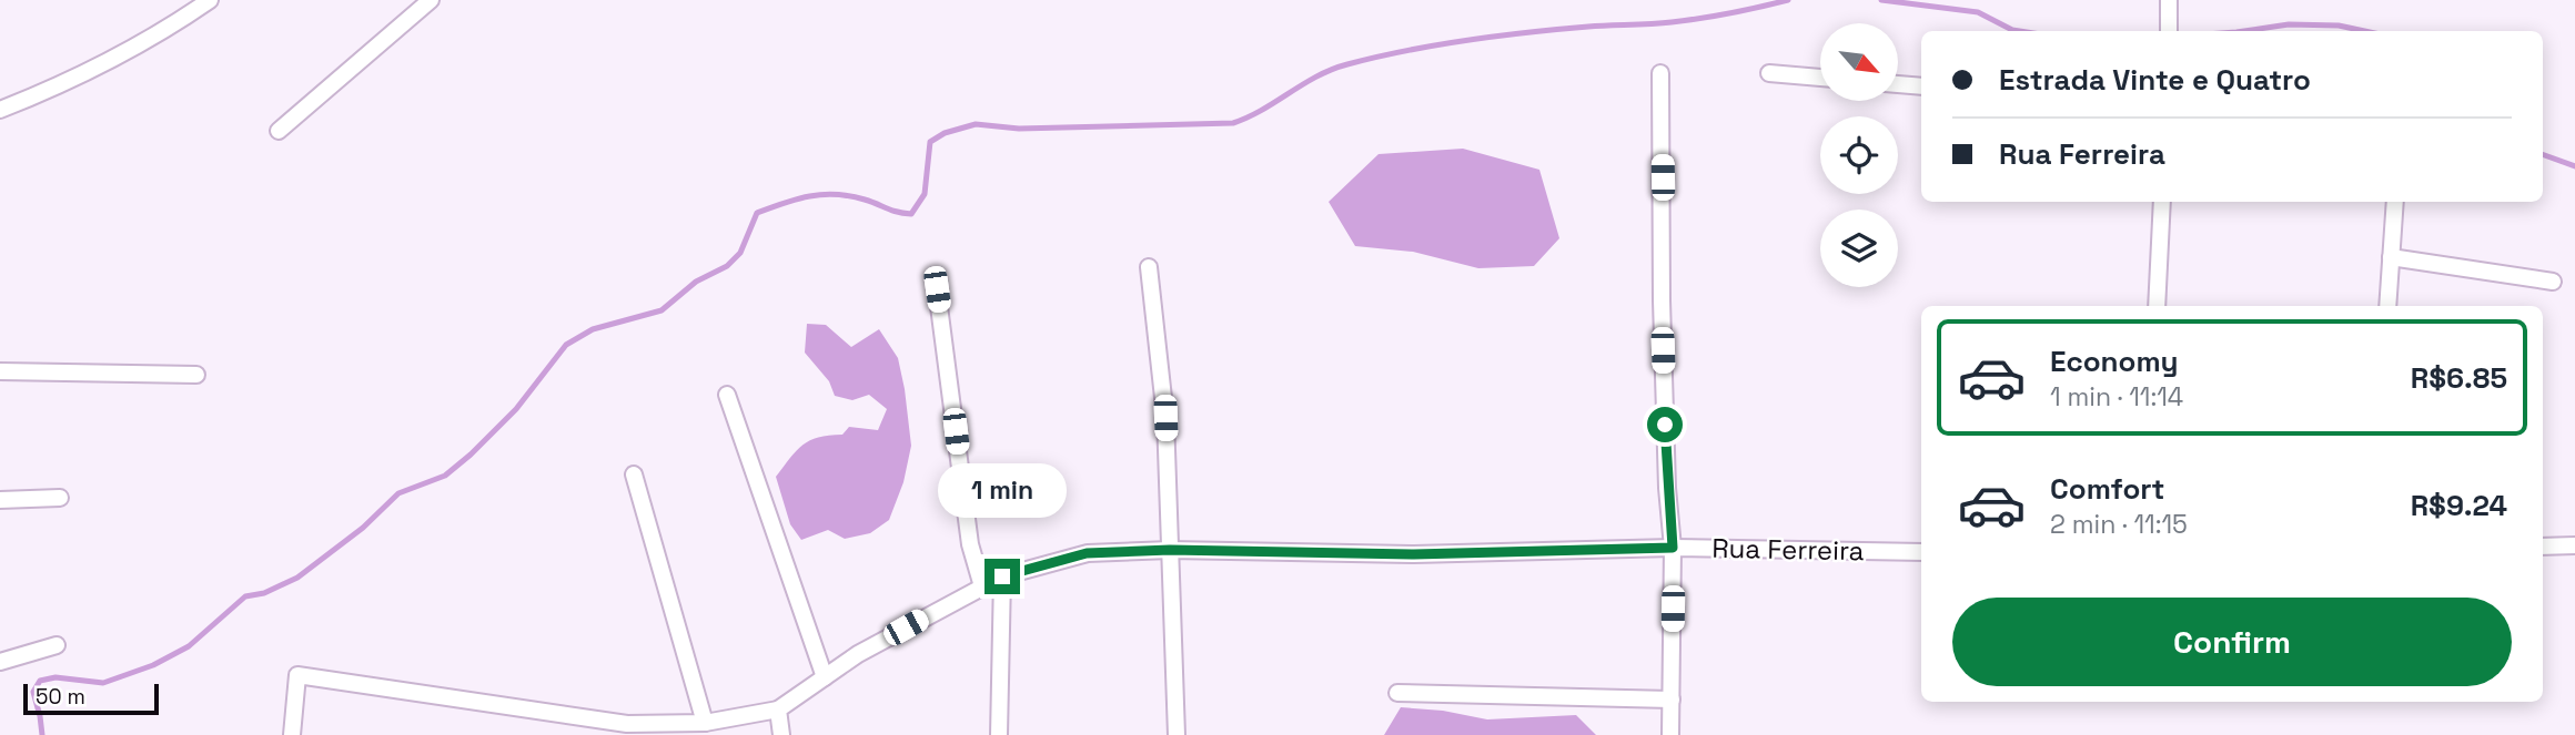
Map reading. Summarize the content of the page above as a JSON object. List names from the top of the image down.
{
  "streets": {
    "street": ["Rua Ferreira"]
  },
  "scale_bar": "50 m",
  "north": "bottom right",
  "page": {
    "banner": ["Estrada Vinte e Quatro", "Rua Ferreira"],
    "list": [
      {
        "name": "Economy",
        "note": "1 min · 11:14",
        "value": "R$6.85"
      },
      {
        "name": "Comfort",
        "note": "2 min · 11:15",
        "value": "R$9.24"
      }
    ],
    "bubble": "1 min",
    "buttons": "Confirm",
    "scale": "50 m"
  }
}
